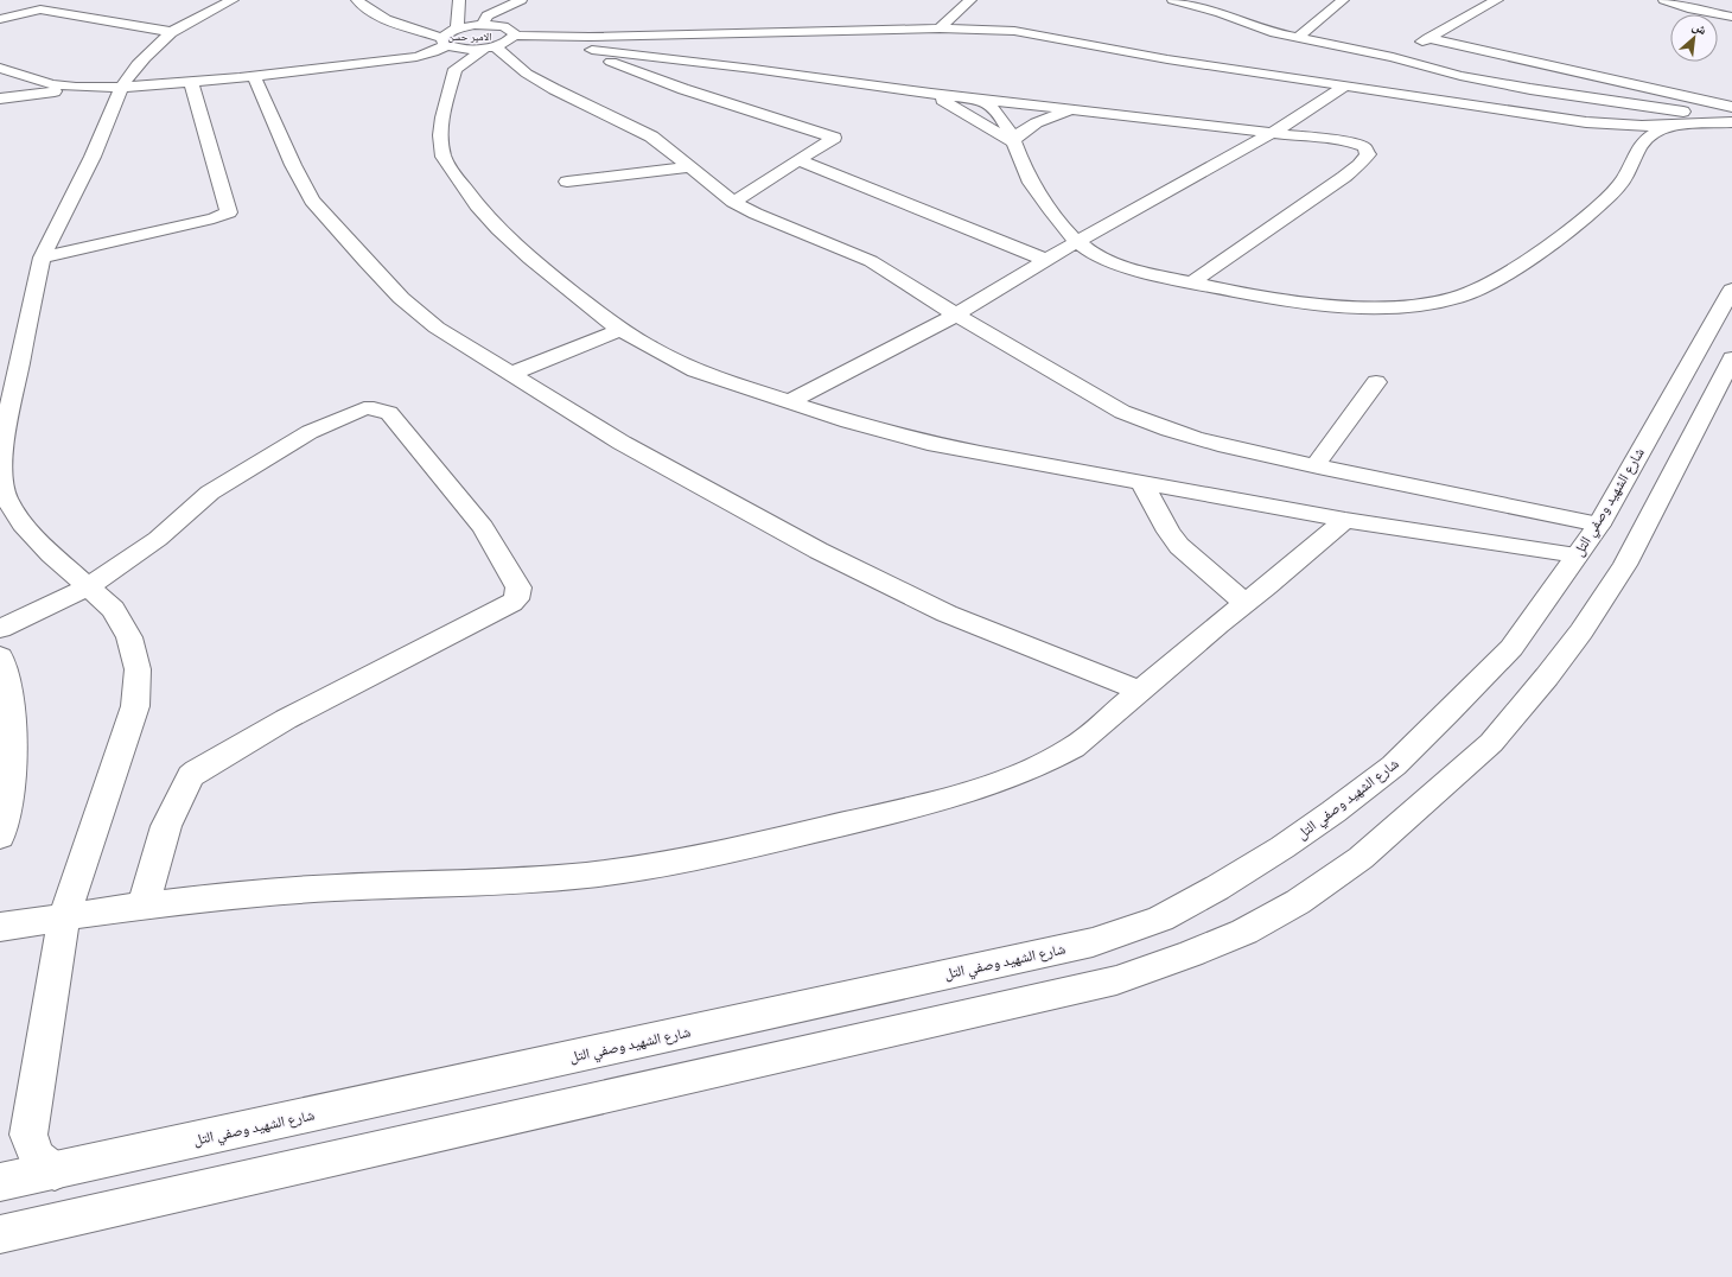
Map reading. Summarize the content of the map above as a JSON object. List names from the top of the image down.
{
  "streets": {
    "street": ["شارع الشهيد وصفي التل"]
  },
  "districts": ["الامير حسن"],
  "north": "top right"
}
